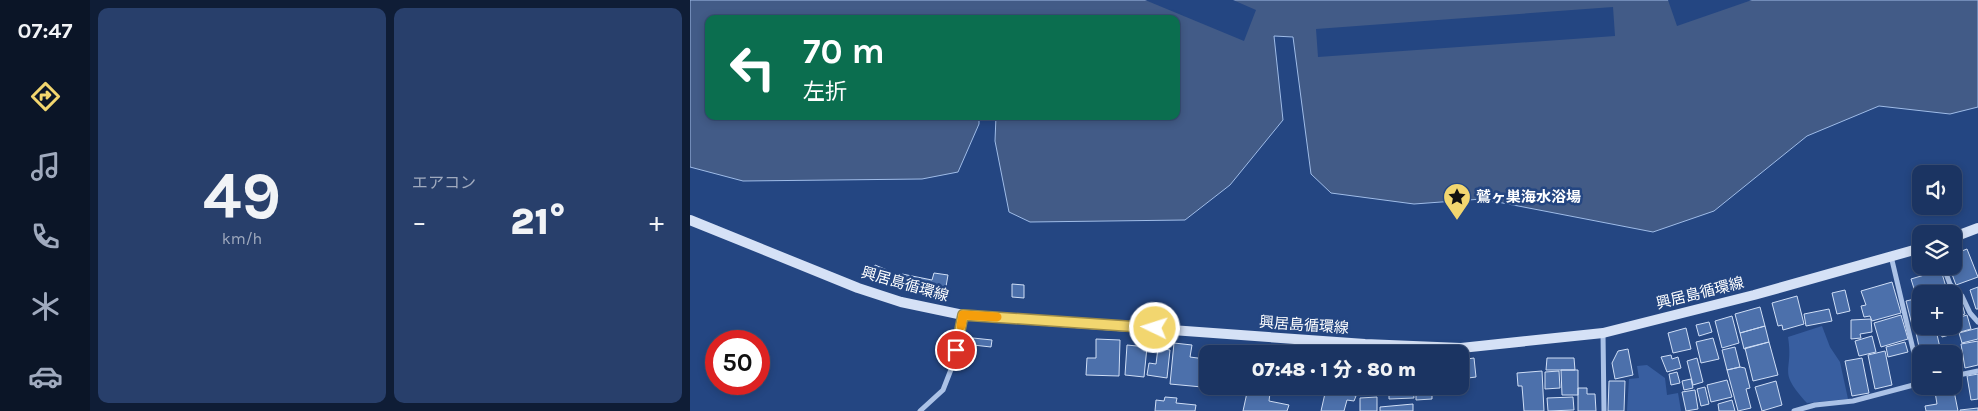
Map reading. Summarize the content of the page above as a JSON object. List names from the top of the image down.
{
  "streets": {
    "main road": ["興居島循環線"]
  },
  "places": {
    "place": ["鷲ヶ巣海水浴場"]
  },
  "page": {
    "tabs": "07:47",
    "tile": [
      ["49", "km/h"],
      "エアコン"
    ],
    "turn": ["70 m", "左折"],
    "map_buttons": ["+", "−"],
    "heat": ["−", "21°", "+"],
    "limit": "50",
    "trip": "07:48 · 1 分 · 80 m"
  }
}
